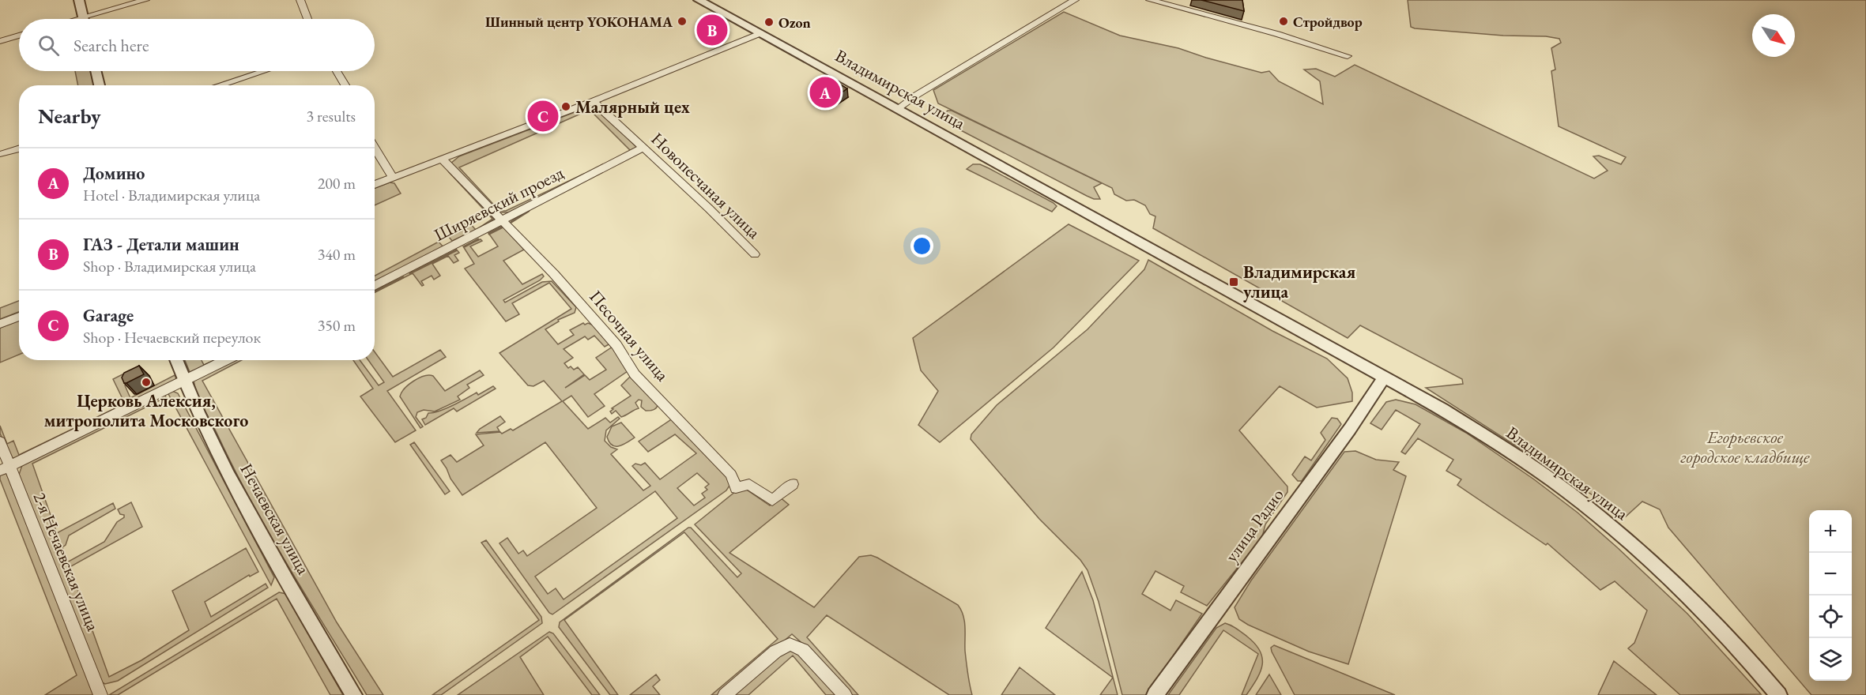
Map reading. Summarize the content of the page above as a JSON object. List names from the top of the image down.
{
  "streets": {
    "street": [
      "Владимирская улица",
      "Новопесчаная улица",
      "Ширяевский проезд",
      "Песочная улица",
      "Нечаевская улица",
      "улица Радио",
      "2-я Нечаевская улица"
    ]
  },
  "crossings": [
    ["Владимирская улица", "улица Радио"],
    ["Новопесчаная улица", "Ширяевский проезд"],
    ["Ширяевский проезд", "Песочная улица"]
  ],
  "parks": ["Егорьевское городское кладбище"],
  "places": {
    "other": [
      "Шинный центр YOKOHAMA",
      "Стройдвор",
      "Ozon",
      "Малярный цех",
      "Церковь Алексия, митрополита Московского"
    ],
    "transit": ["Владимирская улица"]
  },
  "north": "bottom right",
  "page": {
    "pins": ["B", "A", "C"],
    "search": "Search here",
    "heading": ["Nearby", "3 results"],
    "list": [
      {
        "mark": "A",
        "name": "Домино",
        "note": "Hotel · Владимирская улица",
        "value": "200 m"
      },
      {
        "mark": "B",
        "name": "ГАЗ - Детали машин",
        "note": "Shop · Владимирская улица",
        "value": "340 m"
      },
      {
        "mark": "C",
        "name": "Garage",
        "note": "Shop · Нечаевский переулок",
        "value": "350 m"
      }
    ],
    "map_buttons": ["+", "−"]
  }
}
